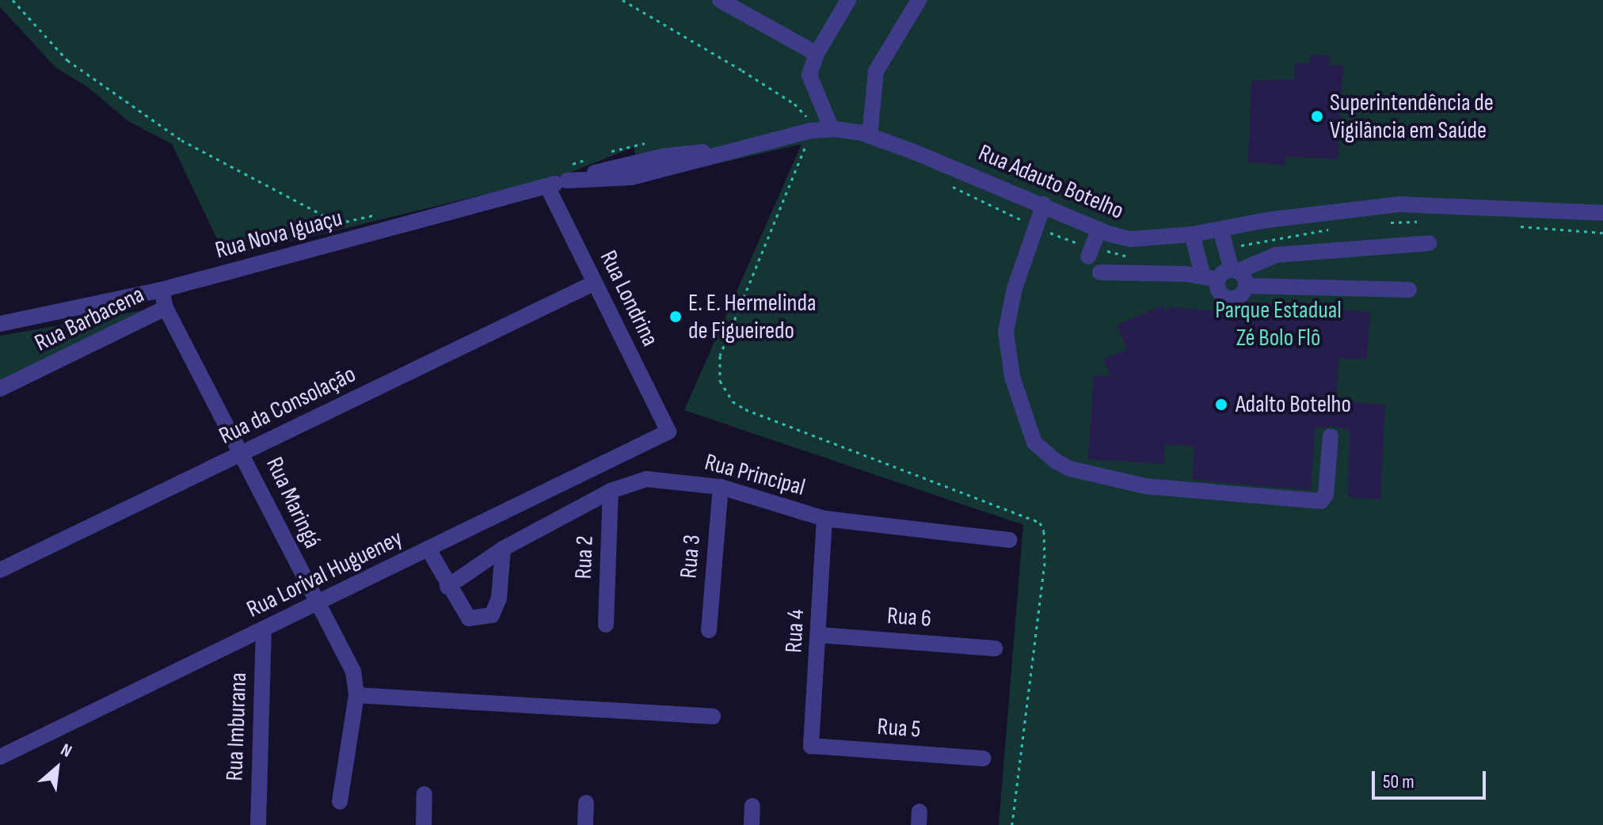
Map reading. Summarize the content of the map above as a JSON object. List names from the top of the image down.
{
  "streets": {
    "street": [
      "Rua Adauto Botelho",
      "Rua Nova Iguaçu",
      "Rua Londrina",
      "Rua Barbacena",
      "Rua da Consolação",
      "Rua Principal",
      "Rua Maringá",
      "Rua 3",
      "Rua 2",
      "Rua Lorival Hugueney",
      "Rua 6",
      "Rua 4",
      "Rua Imburana",
      "Rua 5"
    ]
  },
  "crossings": [
    ["Rua Adauto Botelho", "Rua Nova Iguaçu"],
    ["Rua Nova Iguaçu", "Rua Londrina"],
    ["Rua Nova Iguaçu", "Rua Maringá"],
    ["Rua Londrina", "Rua da Consolação"],
    ["Rua Londrina", "Rua Lorival Hugueney"],
    ["Rua Barbacena", "Rua Maringá"],
    ["Rua da Consolação", "Rua Maringá"],
    ["Rua Principal", "Rua 3"],
    ["Rua Principal", "Rua 2"],
    ["Rua Principal", "Rua 4"],
    ["Rua Maringá", "Rua Lorival Hugueney"],
    ["Rua Lorival Hugueney", "Rua Imburana"],
    ["Rua 6", "Rua 4"],
    ["Rua 4", "Rua 5"]
  ],
  "parks": ["Parque Estadual Zé Bolo Flô"],
  "places": ["Superintendência de Vigilância em Saúde", "E. E. Hermelinda de Figueiredo", "Adalto Botelho"],
  "scale_bar": "50 m",
  "north": "top right"
}
